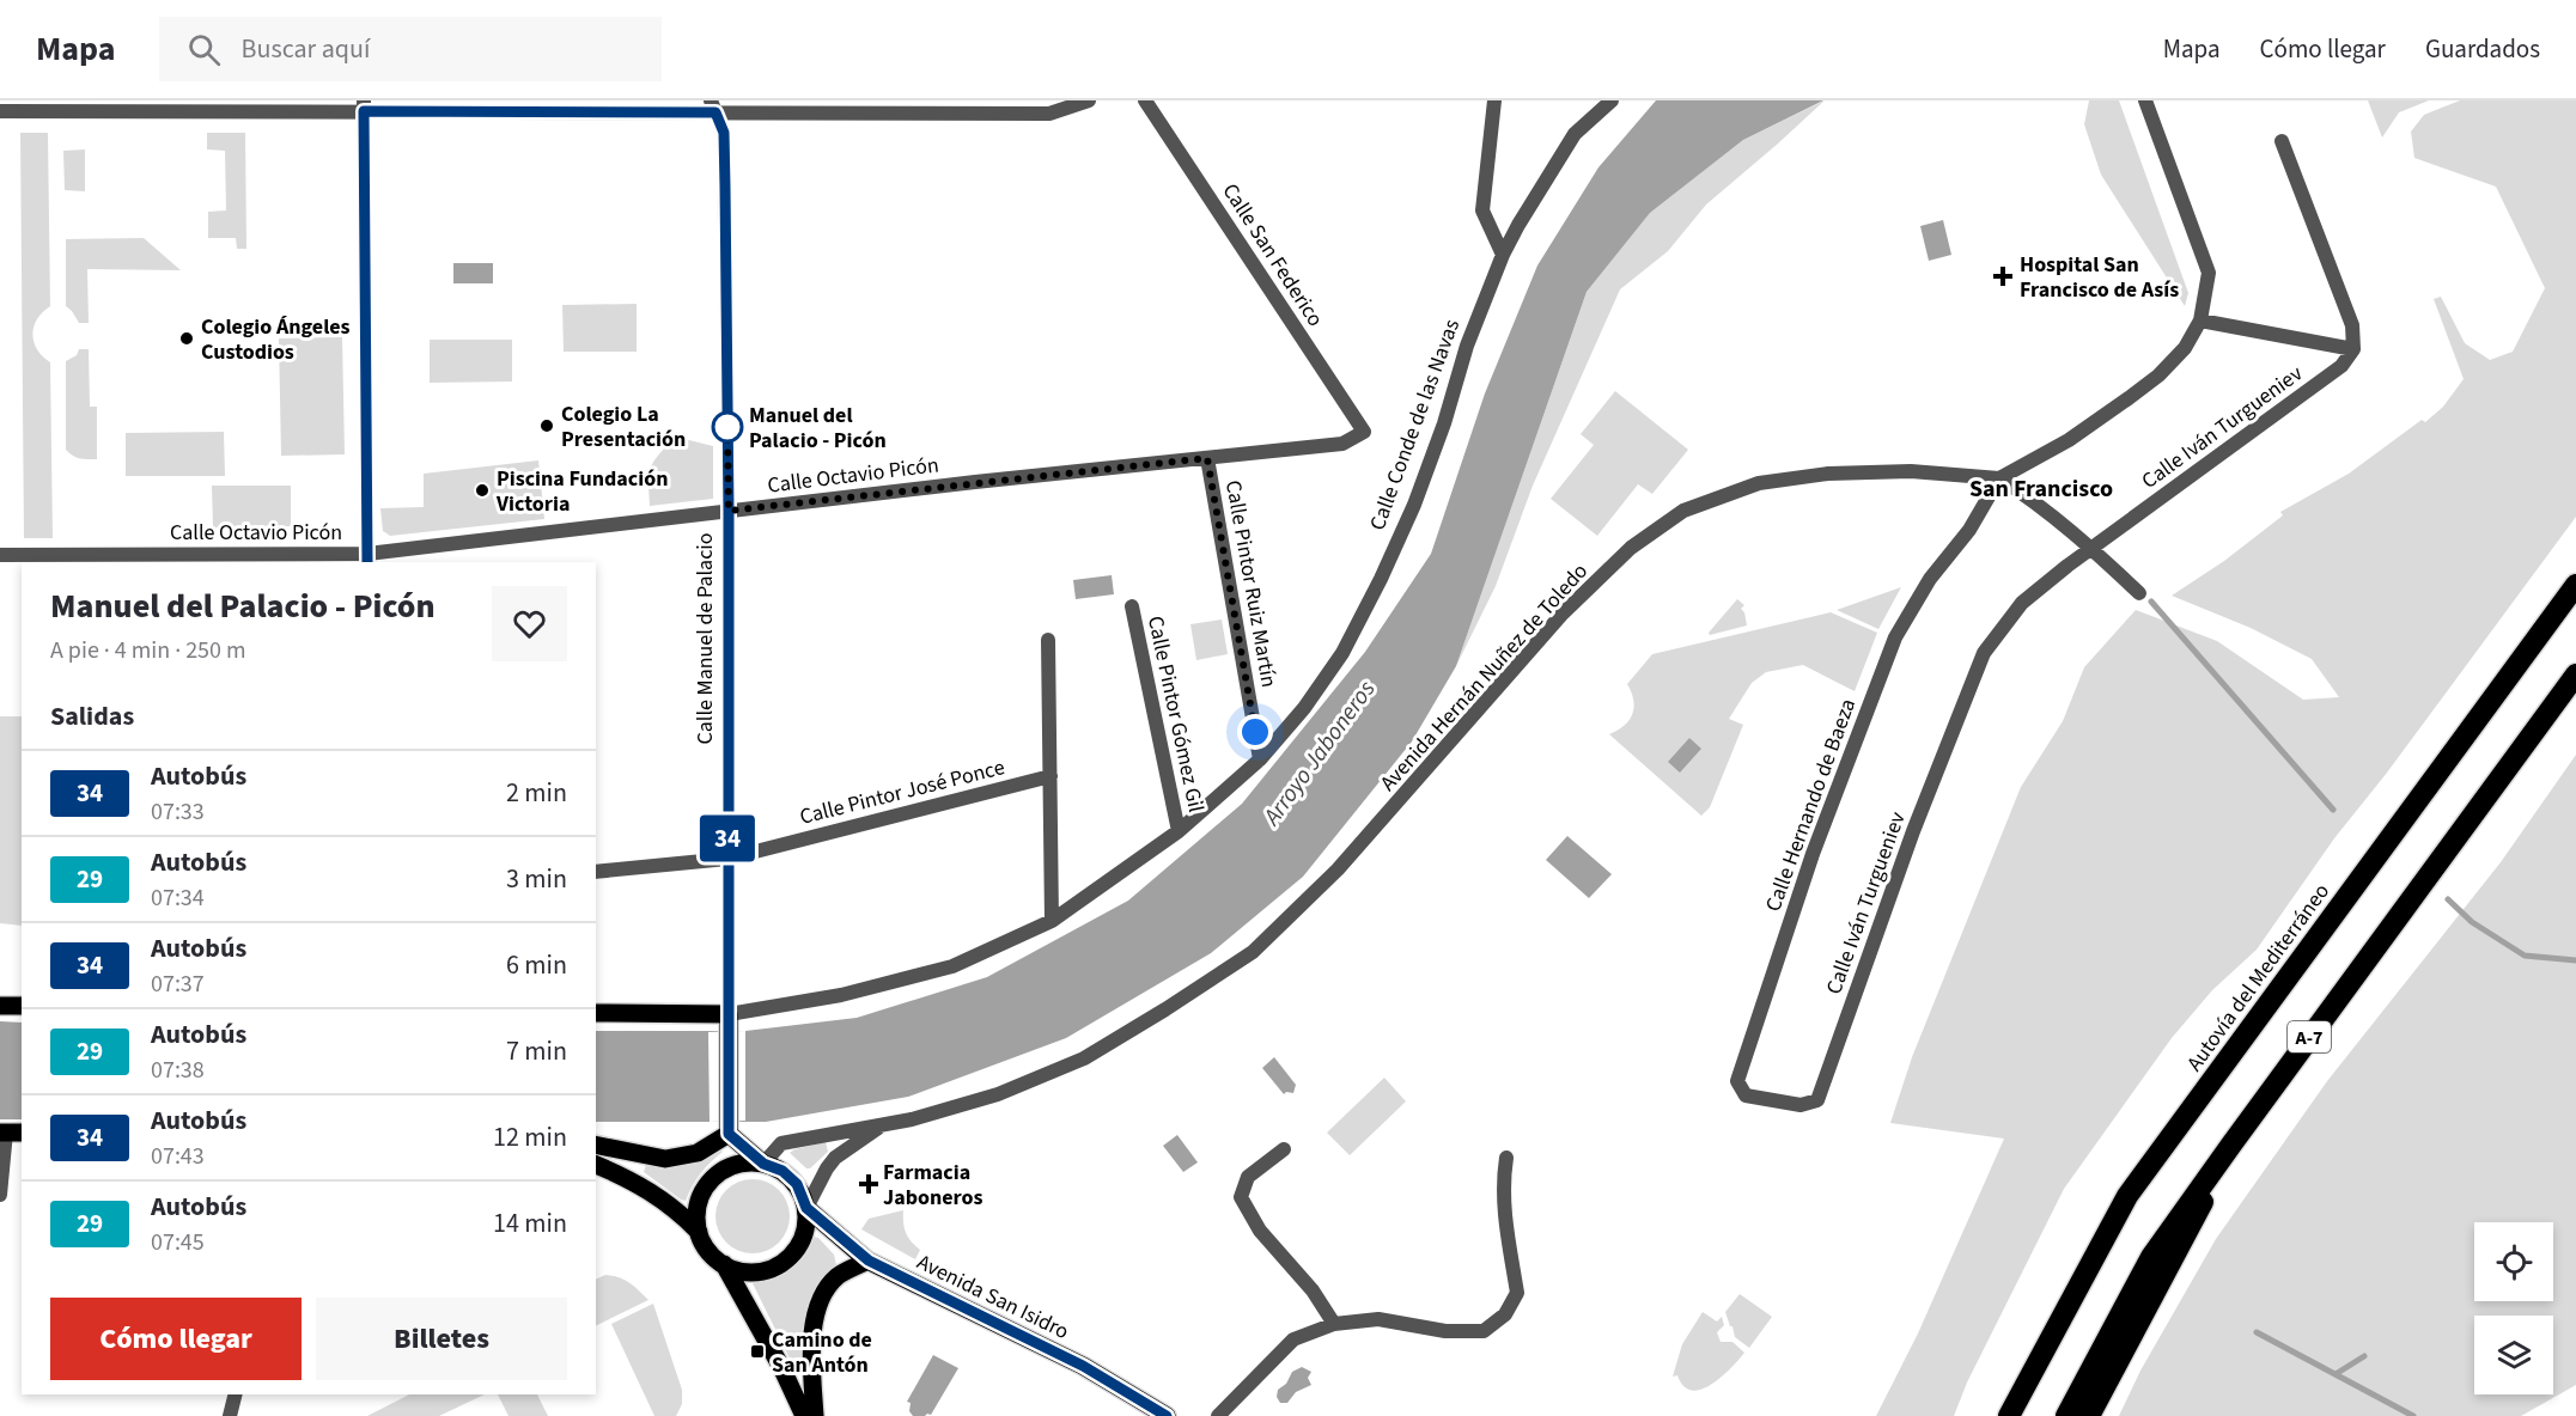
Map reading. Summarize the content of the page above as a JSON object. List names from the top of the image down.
{
  "streets": {
    "highway": ["Autovía del Mediterráneo", "A-7"],
    "main road": ["Calle Conde de las Navas", "Calle Manuel de Palacio", "Avenida San Isidro"],
    "street": [
      "Calle San Federico",
      "Calle Iván Turgueniev",
      "Calle Octavio Picón",
      "Calle Pintor Ruiz Martín",
      "Avenida Hernán Nuñez de Toledo",
      "Calle Pintor Gómez Gil",
      "Calle Pintor José Ponce",
      "Calle Hernando de Baeza"
    ]
  },
  "crossings": [
    ["Calle San Federico", "Calle Octavio Picón"],
    ["Calle Conde de las Navas", "Calle Pintor Ruiz Martín"],
    ["Calle Conde de las Navas", "Calle Manuel de Palacio"],
    ["Calle Conde de las Navas", "Calle Pintor Gómez Gil"],
    ["Calle Iván Turgueniev", "Calle Hernando de Baeza"],
    ["Calle Octavio Picón", "Calle Pintor Ruiz Martín"],
    ["Calle Octavio Picón", "Calle Manuel de Palacio"],
    ["Calle Manuel de Palacio", "Calle Pintor José Ponce"],
    ["Avenida Hernán Nuñez de Toledo", "Calle Hernando de Baeza"],
    ["Avenida Hernán Nuñez de Toledo", "Avenida San Isidro"]
  ],
  "districts": ["San Francisco"],
  "water": ["Arroyo Jaboneros"],
  "places": {
    "health": ["Hospital San Francisco de Asís", "Farmacia Jaboneros"],
    "other": [
      "Colegio Ángeles Custodios",
      "Colegio La Presentación",
      "Manuel del Palacio - Picón",
      "Piscina Fundación Victoria"
    ],
    "transit": ["Camino de San Antón"]
  },
  "lines": ["bus line 34"],
  "page": {
    "header": "Mapa",
    "search": "Buscar aquí",
    "nav": ["Mapa", "Cómo llegar", "Guardados"],
    "on_map": "34",
    "heading": [
      ["Manuel del Palacio - Picón", "A pie · 4 min · 250 m"],
      "Salidas"
    ],
    "list": [
      {
        "mark": "34",
        "name": "Autobús",
        "note": "07:33",
        "value": "2 min"
      },
      {
        "mark": "29",
        "name": "Autobús",
        "note": "07:34",
        "value": "3 min"
      },
      {
        "mark": "34",
        "name": "Autobús",
        "note": "07:37",
        "value": "6 min"
      },
      {
        "mark": "29",
        "name": "Autobús",
        "note": "07:38",
        "value": "7 min"
      },
      {
        "mark": "34",
        "name": "Autobús",
        "note": "07:43",
        "value": "12 min"
      },
      {
        "mark": "29",
        "name": "Autobús",
        "note": "07:45",
        "value": "14 min"
      }
    ],
    "buttons": ["Cómo llegar", "Billetes"]
  }
}
